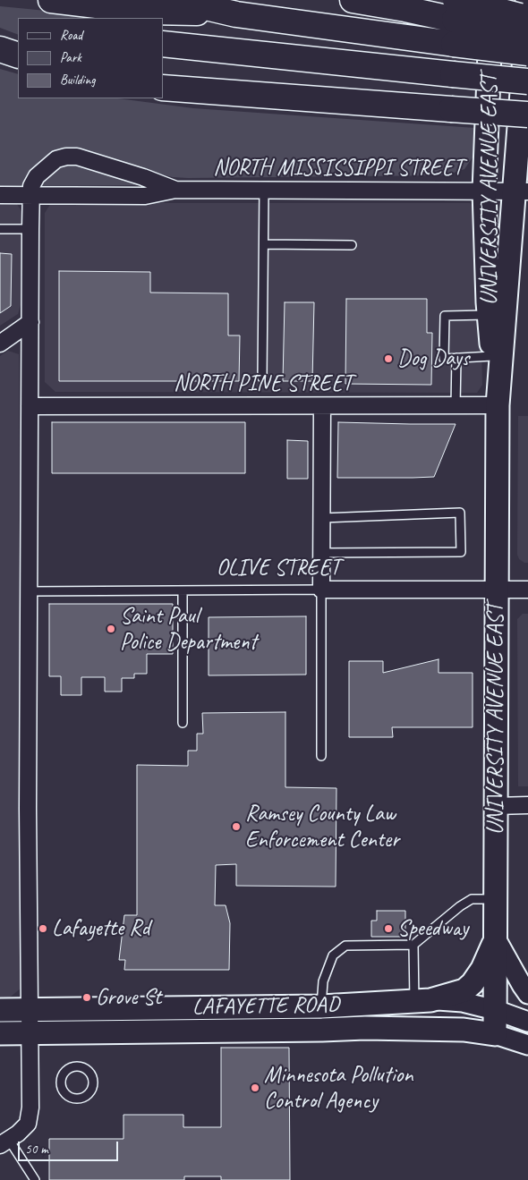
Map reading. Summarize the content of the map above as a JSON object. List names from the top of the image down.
{
  "streets": {
    "main road": ["UNIVERSITY AVENUE EAST", "LAFAYETTE ROAD"],
    "street": ["NORTH MISSISSIPPI STREET", "NORTH PINE STREET", "OLIVE STREET"]
  },
  "crossings": [
    ["NORTH MISSISSIPPI STREET", "UNIVERSITY AVENUE EAST"],
    ["UNIVERSITY AVENUE EAST", "NORTH PINE STREET"],
    ["UNIVERSITY AVENUE EAST", "OLIVE STREET"],
    ["UNIVERSITY AVENUE EAST", "LAFAYETTE ROAD"]
  ],
  "places": [
    "Dog Days",
    "Saint Paul Police Department",
    "Ramsey County Law Enforcement Center",
    "Lafayette Rd",
    "Speedway",
    "Grove St",
    "Minnesota Pollution Control Agency"
  ],
  "legend": ["Road", "Park", "Building"],
  "scale_bar": "50 m"
}
